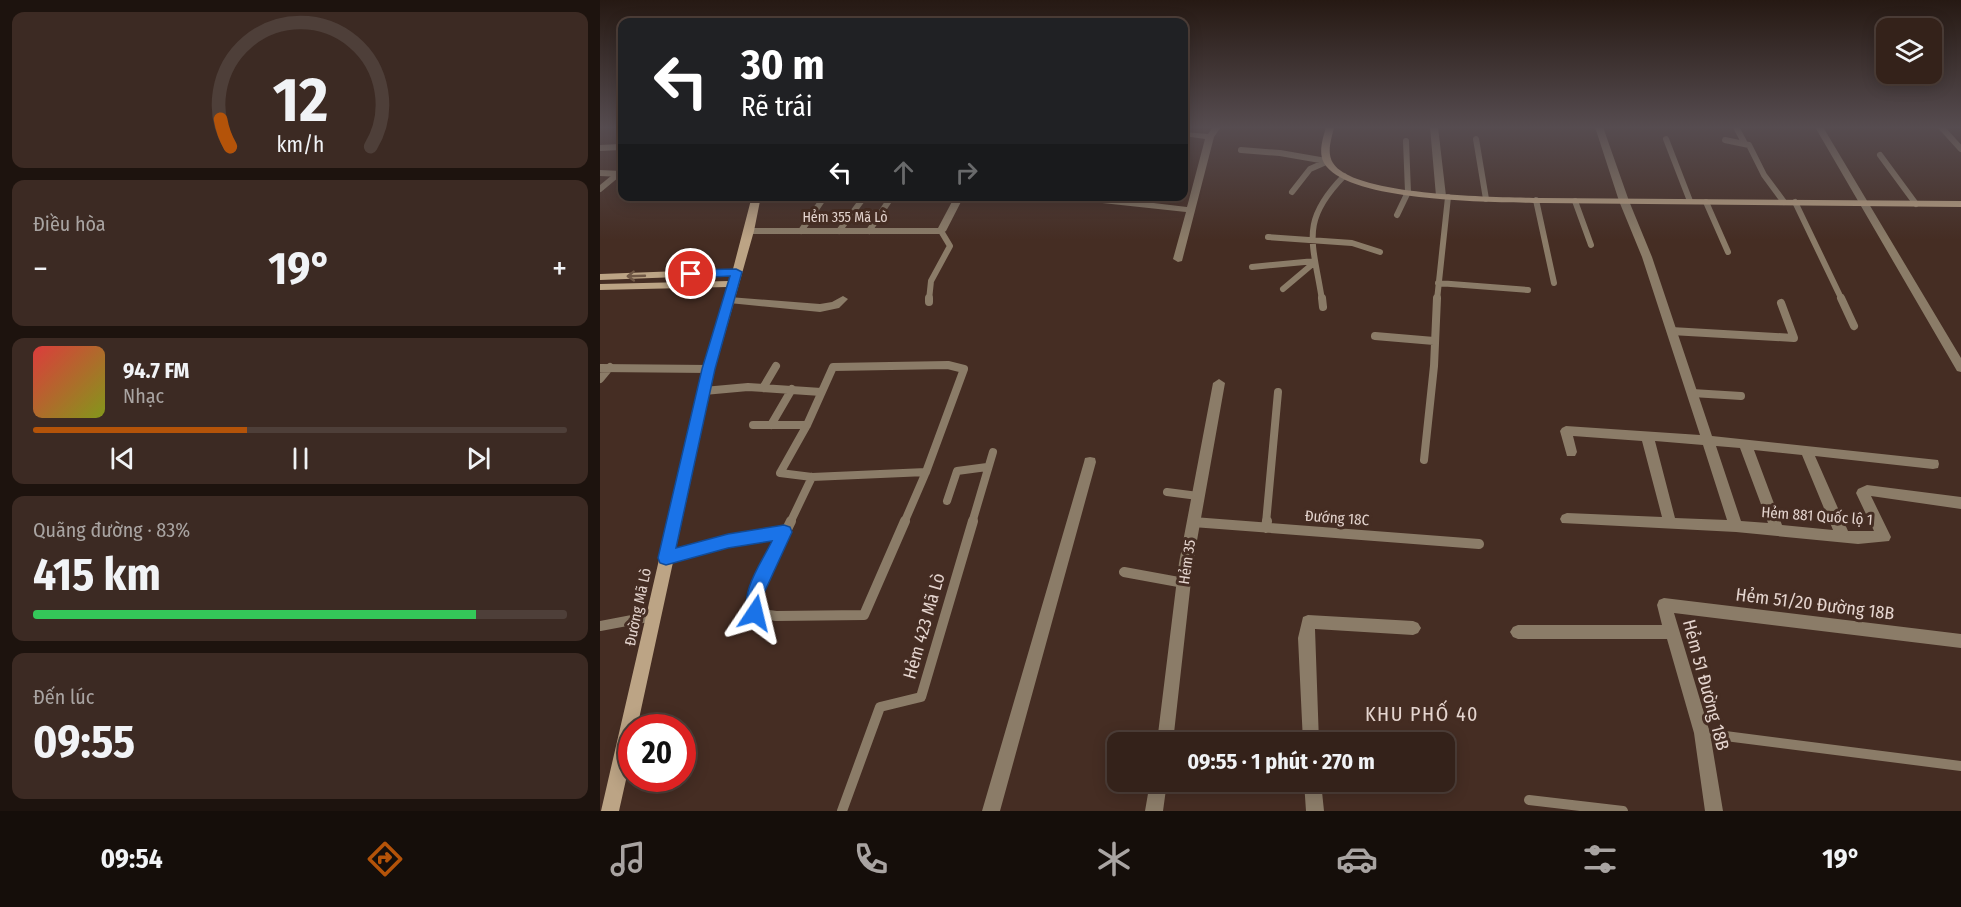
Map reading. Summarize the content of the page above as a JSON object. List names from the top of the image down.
{
  "streets": {
    "main road": ["Đường Mã Lò"],
    "street": [
      "Hẻm 355 Mã Lò",
      "Hẻm 881 Quốc lộ 1",
      "Hẻm 35",
      "Hẻm 51/20 Đường 18B",
      "Hẻm 51 Đường 18B"
    ],
    "lane": ["Đướng 18C", "Hẻm 423 Mã Lò"]
  },
  "crossings": [
    ["Hẻm 355 Mã Lò", "Đường Mã Lò"],
    ["Đướng 18C", "Hẻm 35"],
    ["Hẻm 51/20 Đường 18B", "Hẻm 51 Đường 18B"]
  ],
  "districts": ["KHU PHỐ 40"],
  "page": {
    "turn": ["30 m", "Rẽ trái"],
    "tile": [
      "Điều hòa",
      ["Quãng đường · 83%", "415 km"],
      ["Đến lúc", "09:55"]
    ],
    "heat": ["−", "19°", "+"],
    "song": ["94.7 FM", "Nhạc"],
    "limit": "20",
    "trip": "09:55 · 1 phút · 270 m",
    "tabs": ["09:54", "19°"],
    "gauge": ["12", "km/h"]
  }
}
